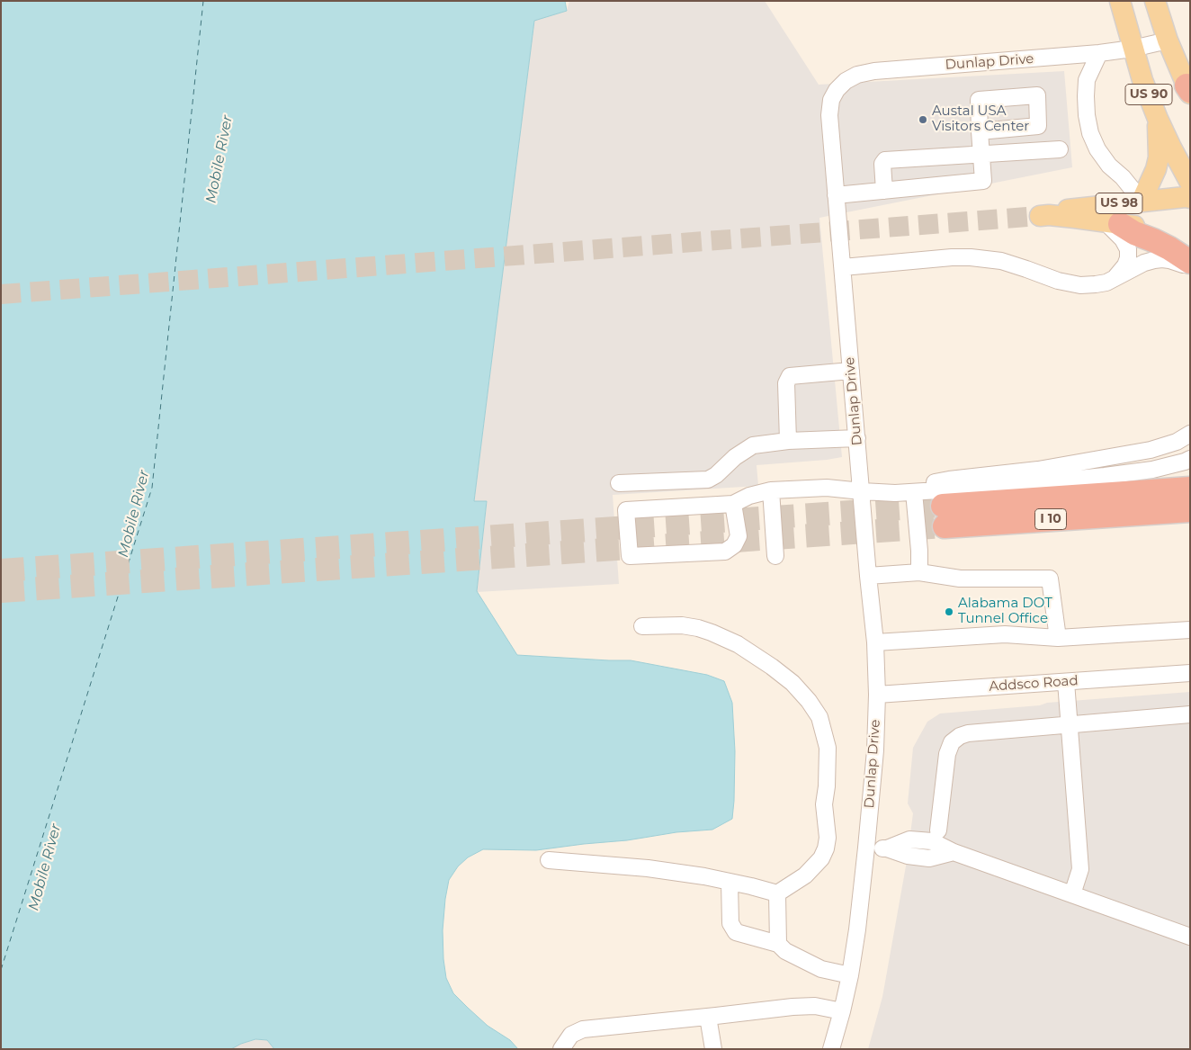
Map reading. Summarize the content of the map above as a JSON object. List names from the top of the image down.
{
  "streets": {
    "highway": ["I 10"],
    "main road": ["US 90", "US 98"],
    "street": ["Dunlap Drive", "Addsco Road"]
  },
  "crossings": [
    ["Dunlap Drive", "US 90"],
    ["Dunlap Drive", "Addsco Road"]
  ],
  "water": ["Mobile River"],
  "places": ["Austal USA Visitors Center", "Alabama DOT Tunnel Office"]
}
